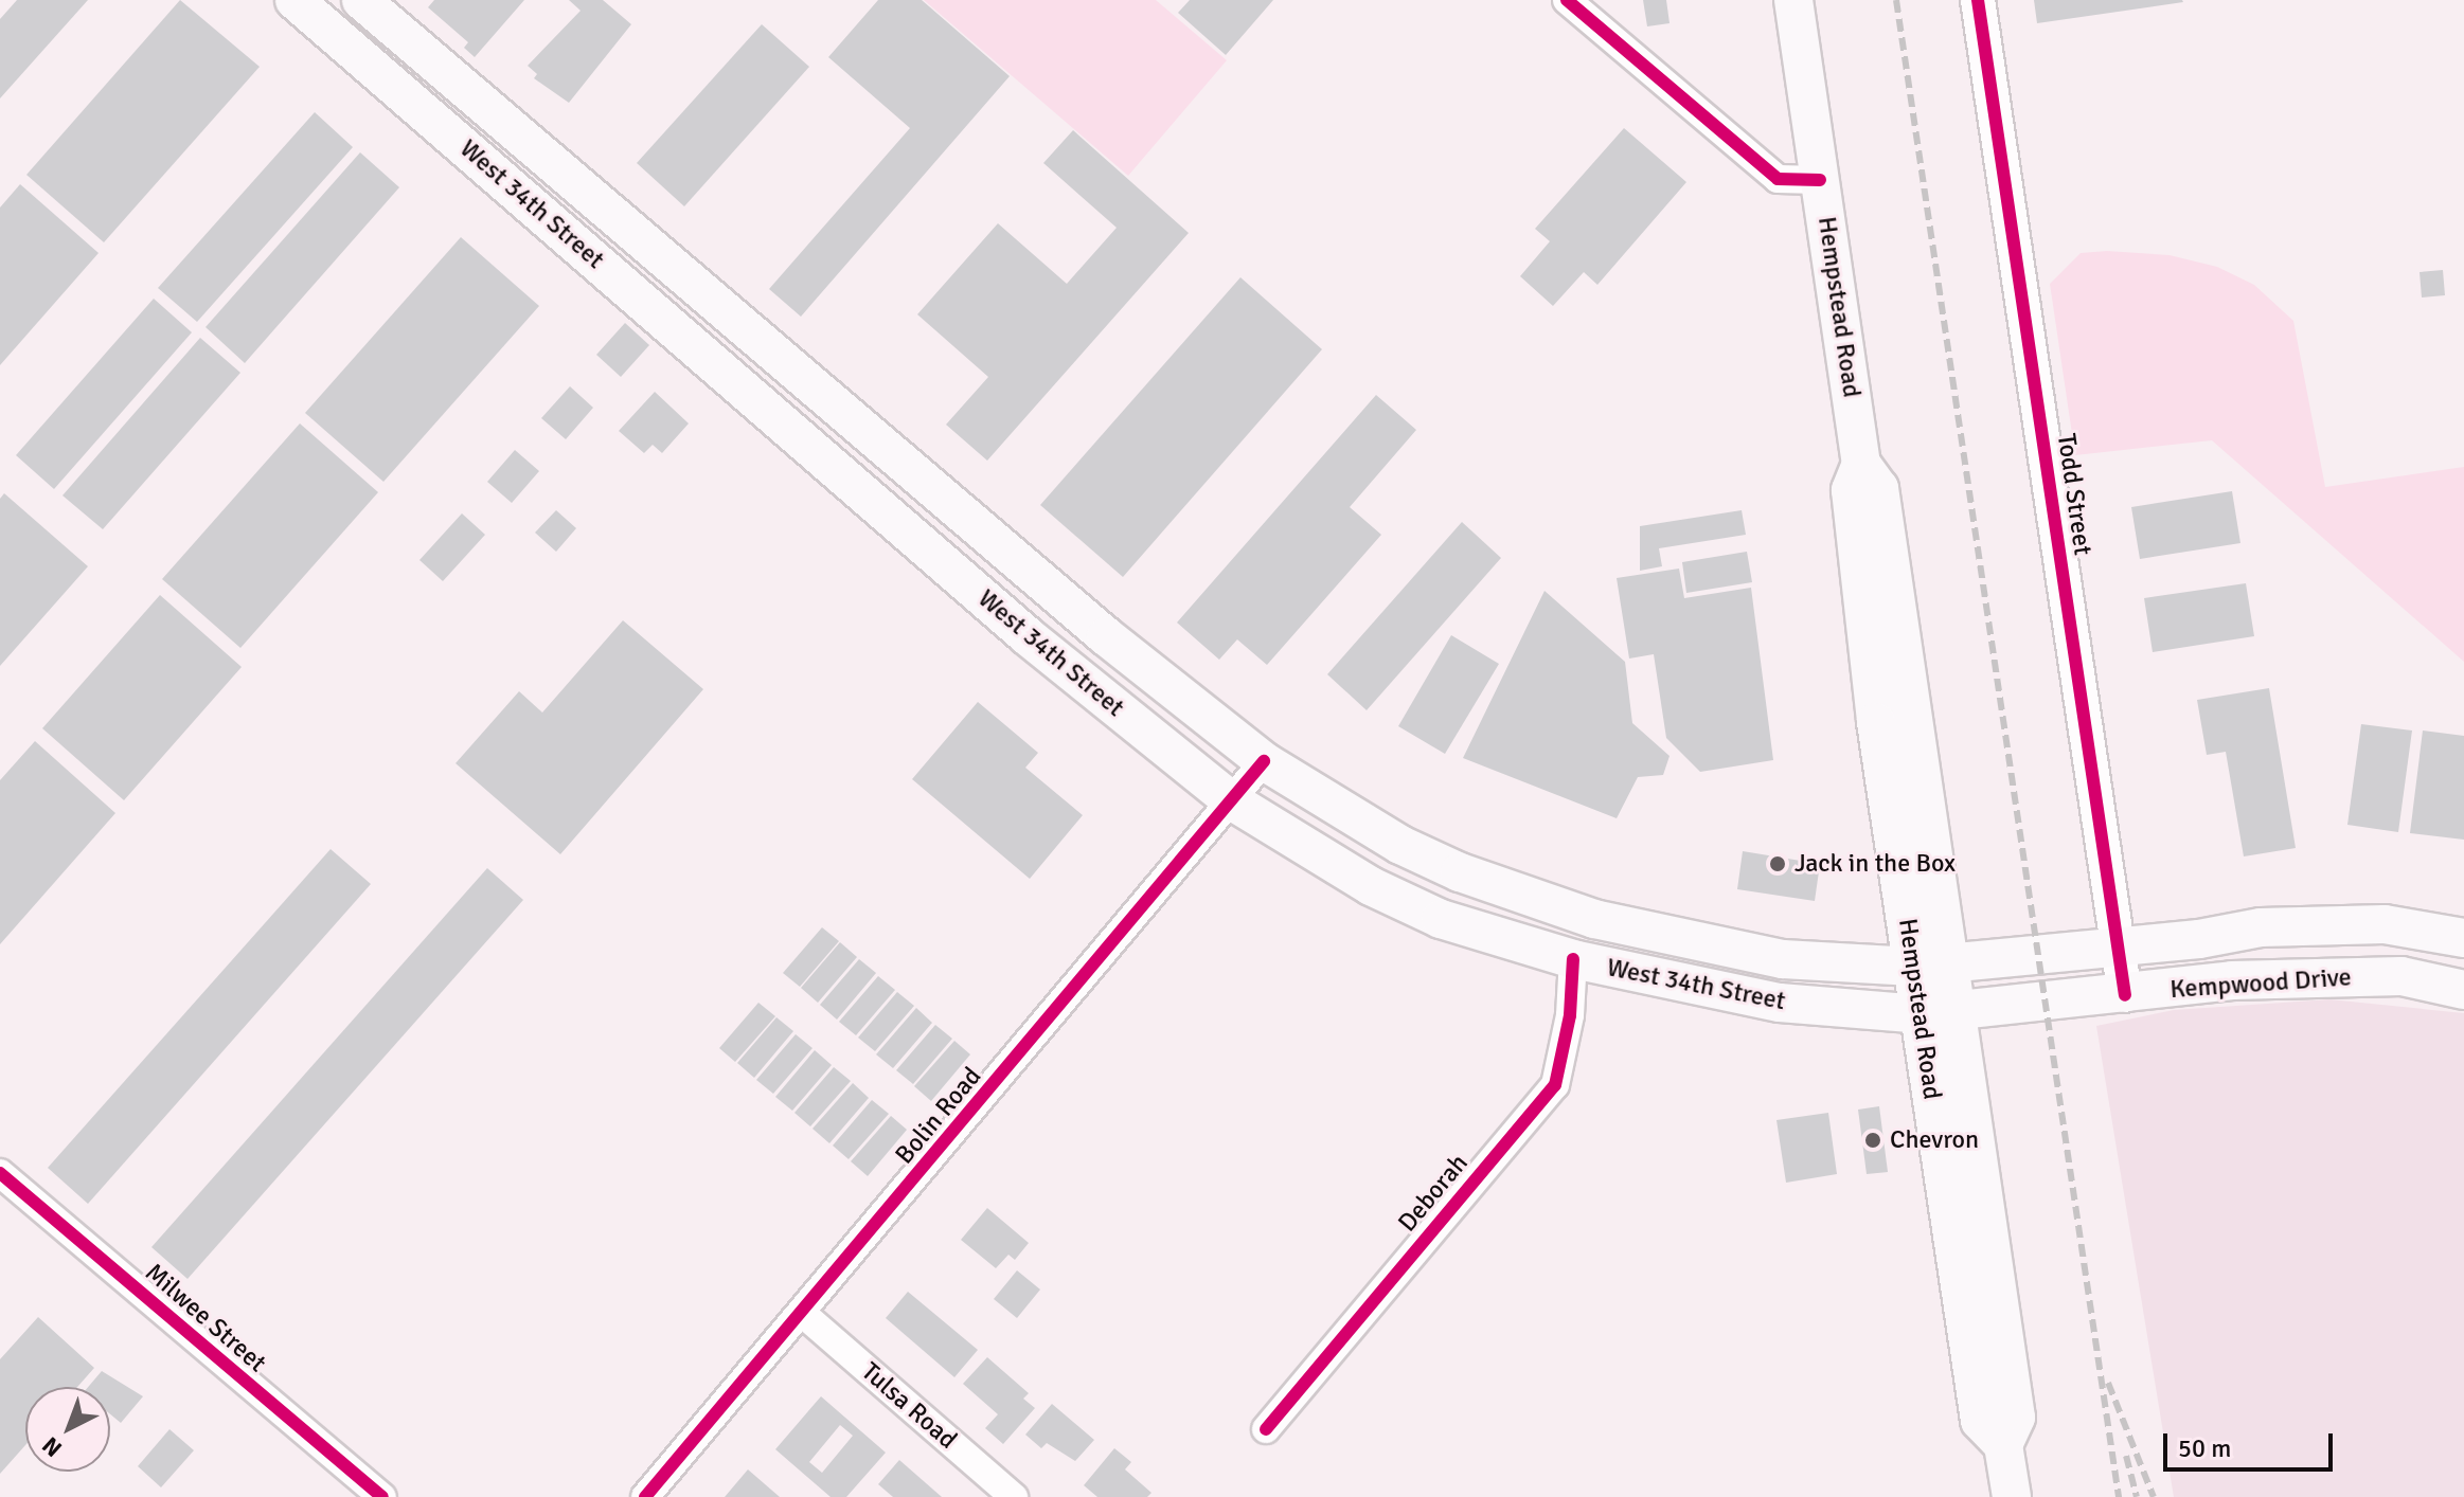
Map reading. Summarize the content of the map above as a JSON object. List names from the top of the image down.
{
  "streets": {
    "main road": ["West 34th Street", "Hempstead Road", "Kempwood Drive"],
    "street": [
      "Todd Street",
      "Bolin Road",
      "Deborah",
      "Milwee Street",
      "Tulsa Road"
    ]
  },
  "crossings": [
    ["West 34th Street", "Hempstead Road"],
    ["West 34th Street", "Kempwood Drive"],
    ["West 34th Street", "Bolin Road"],
    ["West 34th Street", "Deborah"],
    ["Hempstead Road", "Kempwood Drive"],
    ["Todd Street", "Kempwood Drive"],
    ["Bolin Road", "Tulsa Road"]
  ],
  "places": ["Jack in the Box", "Chevron"],
  "scale_bar": "50 m",
  "north": "bottom left"
}
